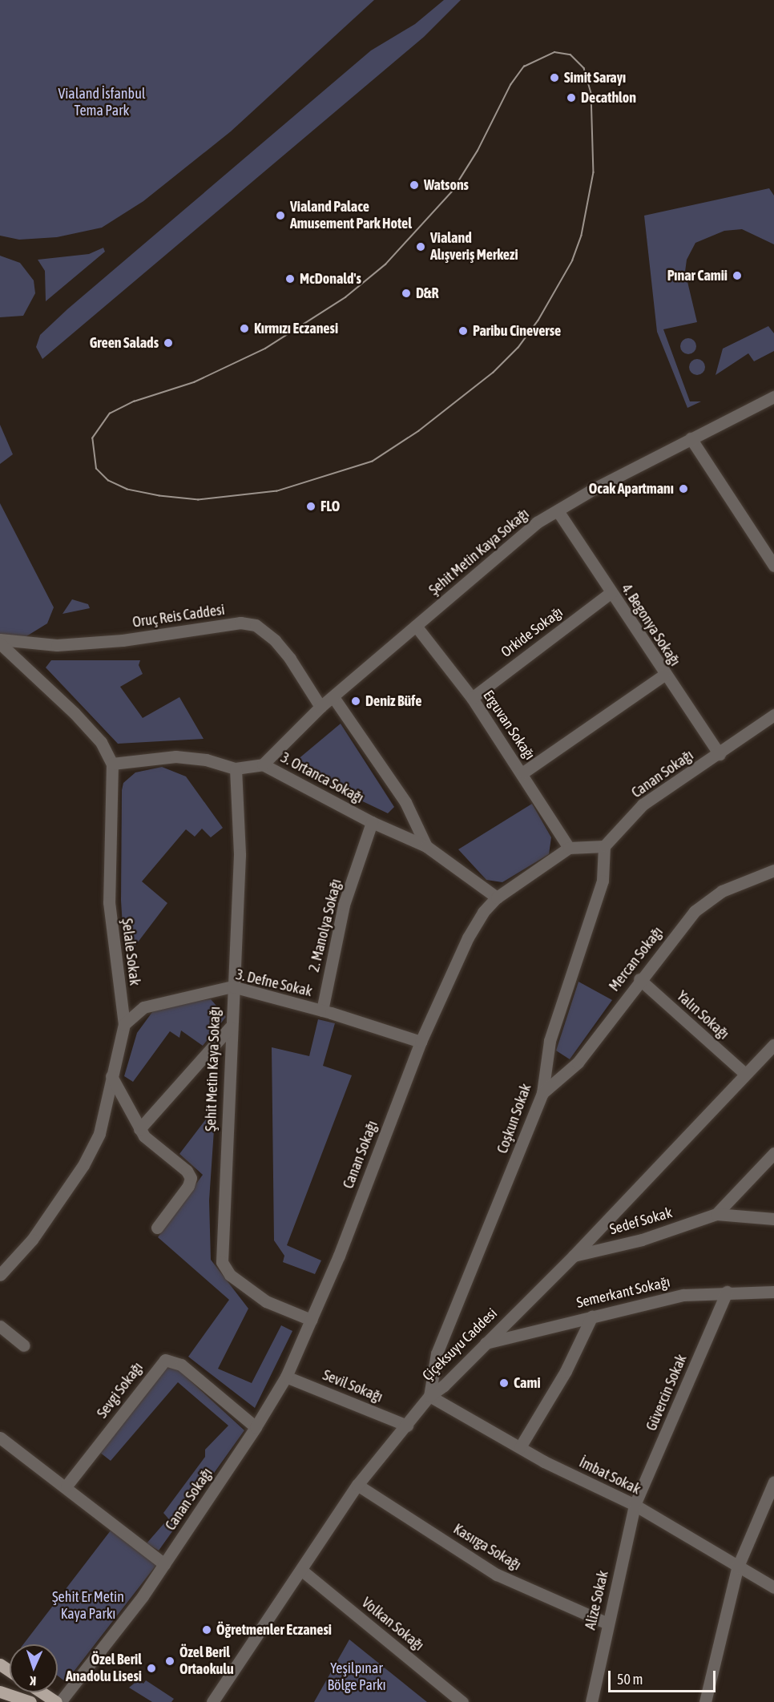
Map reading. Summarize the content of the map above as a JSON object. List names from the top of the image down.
{
  "streets": {
    "street": [
      "Şehit Metin Kaya Sokağı",
      "Oruç Reis Caddesi",
      "4. Begonya Sokağı",
      "Orkide Sokağı",
      "Erguvan Sokağı",
      "Canan Sokağı",
      "3. Ortanca Sokağı",
      "2. Manolya Sokağı",
      "Şelale Sokak",
      "Mercan Sokağı",
      "3. Defne Sokak",
      "Yalın Sokağı",
      "Coşkun Sokak",
      "Sedef Sokak",
      "Semerkant Sokağı",
      "Çiçeksuyu Caddesi",
      "Sevil Sokağı",
      "Sevgi Sokağı",
      "Güvercin Sokak",
      "İmbat Sokak",
      "Kasırga Sokağı",
      "Alize Sokak",
      "Volkan Sokağı"
    ]
  },
  "crossings": [
    ["Şehit Metin Kaya Sokağı", "Oruç Reis Caddesi"],
    ["Şehit Metin Kaya Sokağı", "4. Begonya Sokağı"],
    ["Şehit Metin Kaya Sokağı", "Erguvan Sokağı"],
    ["Şehit Metin Kaya Sokağı", "Canan Sokağı"],
    ["Şehit Metin Kaya Sokağı", "3. Ortanca Sokağı"],
    ["Şehit Metin Kaya Sokağı", "3. Defne Sokak"],
    ["4. Begonya Sokağı", "Orkide Sokağı"],
    ["4. Begonya Sokağı", "Canan Sokağı"],
    ["Orkide Sokağı", "Erguvan Sokağı"],
    ["Erguvan Sokağı", "Canan Sokağı"],
    ["Canan Sokağı", "3. Ortanca Sokağı"],
    ["Canan Sokağı", "3. Defne Sokak"],
    ["Canan Sokağı", "Coşkun Sokak"],
    ["Canan Sokağı", "Sevil Sokağı"],
    ["Canan Sokağı", "Sevgi Sokağı"],
    ["3. Ortanca Sokağı", "2. Manolya Sokağı"],
    ["3. Ortanca Sokağı", "Şelale Sokak"],
    ["2. Manolya Sokağı", "3. Defne Sokak"],
    ["Şelale Sokak", "3. Defne Sokak"],
    ["Mercan Sokağı", "Yalın Sokağı"],
    ["Mercan Sokağı", "Coşkun Sokak"],
    ["Yalın Sokağı", "Çiçeksuyu Caddesi"],
    ["Coşkun Sokak", "Çiçeksuyu Caddesi"],
    ["Coşkun Sokak", "İmbat Sokak"],
    ["Sedef Sokak", "Çiçeksuyu Caddesi"],
    ["Semerkant Sokağı", "Çiçeksuyu Caddesi"],
    ["Semerkant Sokağı", "Güvercin Sokak"],
    ["Çiçeksuyu Caddesi", "Sevil Sokağı"],
    ["Çiçeksuyu Caddesi", "İmbat Sokak"],
    ["Çiçeksuyu Caddesi", "Kasırga Sokağı"],
    ["Çiçeksuyu Caddesi", "Volkan Sokağı"],
    ["Güvercin Sokak", "İmbat Sokak"],
    ["Güvercin Sokak", "Alize Sokak"],
    ["İmbat Sokak", "Alize Sokak"],
    ["Kasırga Sokağı", "Alize Sokak"]
  ],
  "parks": ["Vialand İsfanbul Tema Park", "Şehit Er Metin Kaya Parkı", "Yeşilpınar Bölge Parkı"],
  "places": [
    "Simit Sarayı",
    "Decathlon",
    "Watsons",
    "Vialand Palace Amusement Park Hotel",
    "Vialand Alışveriş Merkezi",
    "Pınar Camii",
    "McDonald's",
    "D&R",
    "Kırmızı Eczanesi",
    "Paribu Cineverse",
    "Green Salads",
    "Ocak Apartmanı",
    "FLO",
    "Deniz Büfe",
    "Cami",
    "Öğretmenler Eczanesi",
    "Özel Beril Ortaokulu",
    "Özel Beril Anadolu Lisesi"
  ],
  "scale_bar": "50 m",
  "north": "bottom"
}
